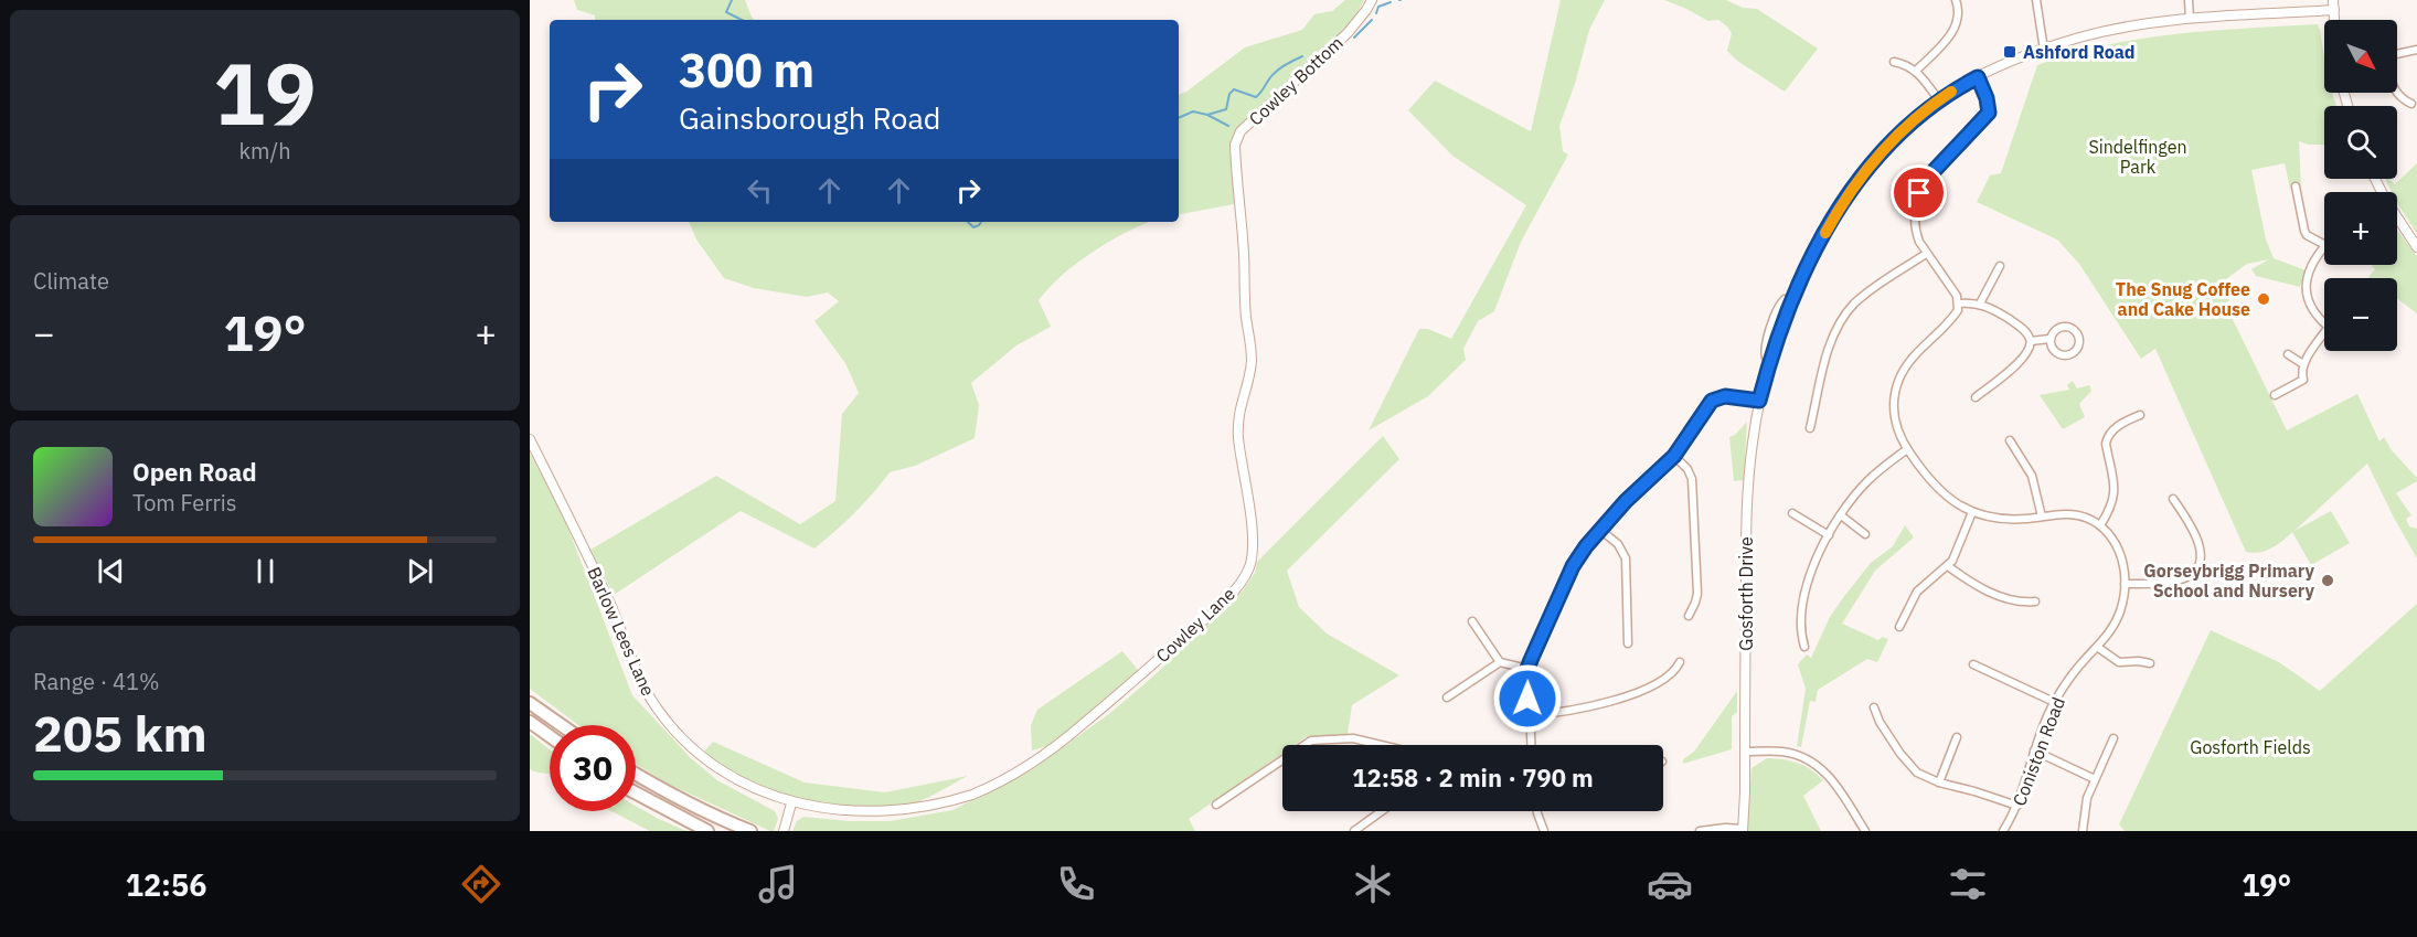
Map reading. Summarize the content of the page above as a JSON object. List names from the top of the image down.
{
  "streets": {
    "street": [
      "Cowley Bottom",
      "Gosforth Drive",
      "Cowley Lane",
      "Barlow Lees Lane",
      "Coniston Road"
    ]
  },
  "crossings": [
    ["Cowley Bottom", "Cowley Lane"],
    ["Cowley Lane", "Barlow Lees Lane"]
  ],
  "parks": ["Sindelfingen Park", "Gosforth Fields"],
  "places": {
    "transit": ["Ashford Road"],
    "other": ["The Snug Coffee and Cake House", "Gorseybrigg Primary School and Nursery"]
  },
  "north": "bottom right",
  "page": {
    "tile": [
      ["19", "km/h"],
      "Climate",
      ["Range · 41%", "205 km"]
    ],
    "map_buttons": ["+", "−"],
    "turn": ["300 m", "Gainsborough Road"],
    "heat": ["−", "19°", "+"],
    "song": ["Open Road", "Tom Ferris"],
    "limit": "30",
    "trip": "12:58 · 2 min · 790 m",
    "tabs": ["12:56", "19°"]
  }
}
